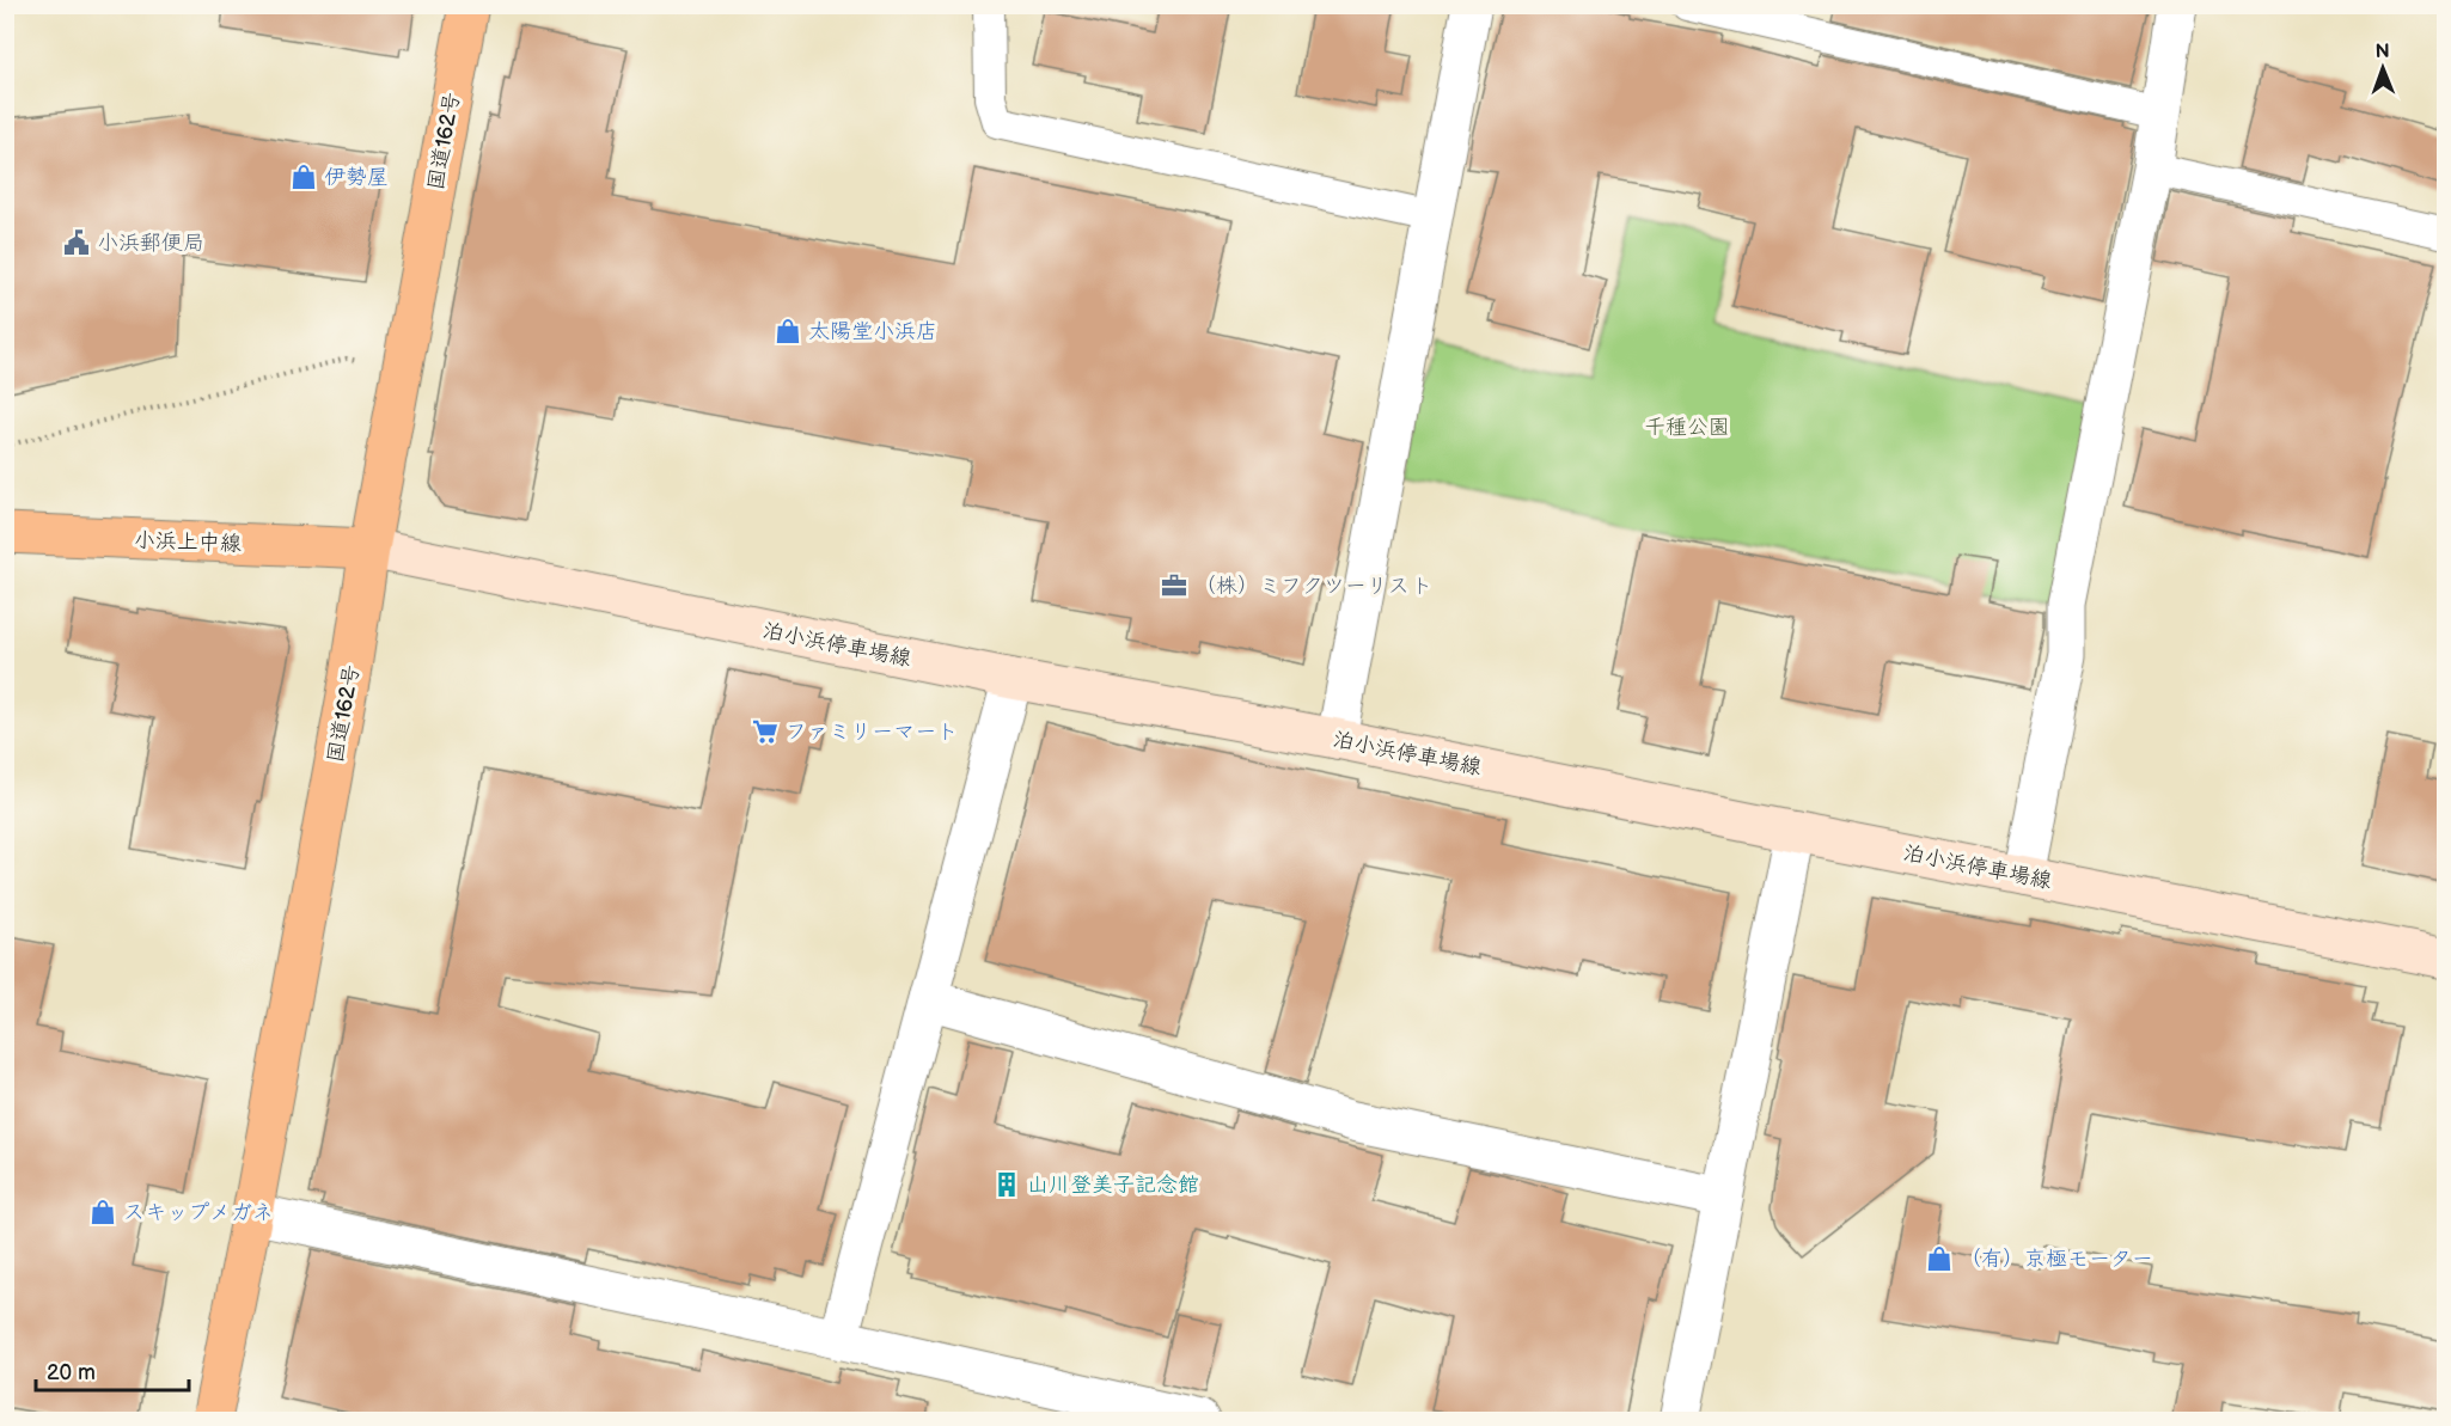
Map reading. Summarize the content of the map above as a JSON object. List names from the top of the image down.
{
  "streets": {
    "main road": ["国道162号", "小浜上中線", "泊小浜停車場線"]
  },
  "crossings": [
    ["国道162号", "小浜上中線"],
    ["国道162号", "泊小浜停車場線"],
    ["小浜上中線", "泊小浜停車場線"]
  ],
  "parks": ["千種公園"],
  "places": {
    "shop": [
      "伊勢屋",
      "太陽堂小浜店",
      "スキップメガネ",
      "（有）京極モーター"
    ],
    "public building": ["小浜郵便局"],
    "office": ["（株）ミフクツーリスト"],
    "supermarket": ["ファミリーマート"],
    "building": ["山川登美子記念館"]
  },
  "scale_bar": "20 m",
  "north": "top"
}
